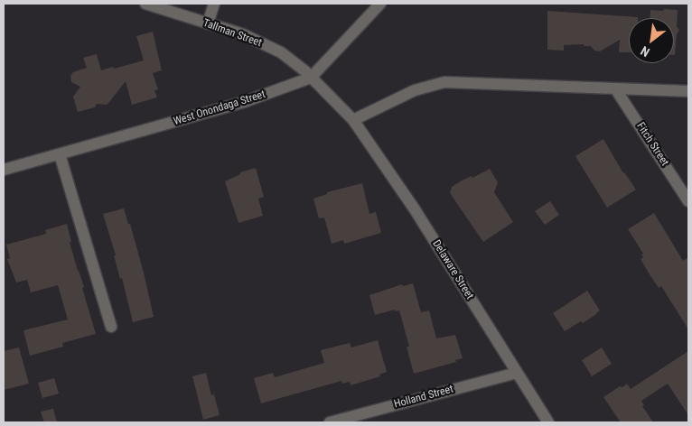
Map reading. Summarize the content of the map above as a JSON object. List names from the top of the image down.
{
  "streets": {
    "street": [
      "Tallman Street",
      "West Onondaga Street",
      "Fitch Street",
      "Delaware Street",
      "Holland Street"
    ]
  },
  "crossings": [
    ["Tallman Street", "West Onondaga Street"],
    ["Delaware Street", "Holland Street"]
  ],
  "north": "bottom left"
}
